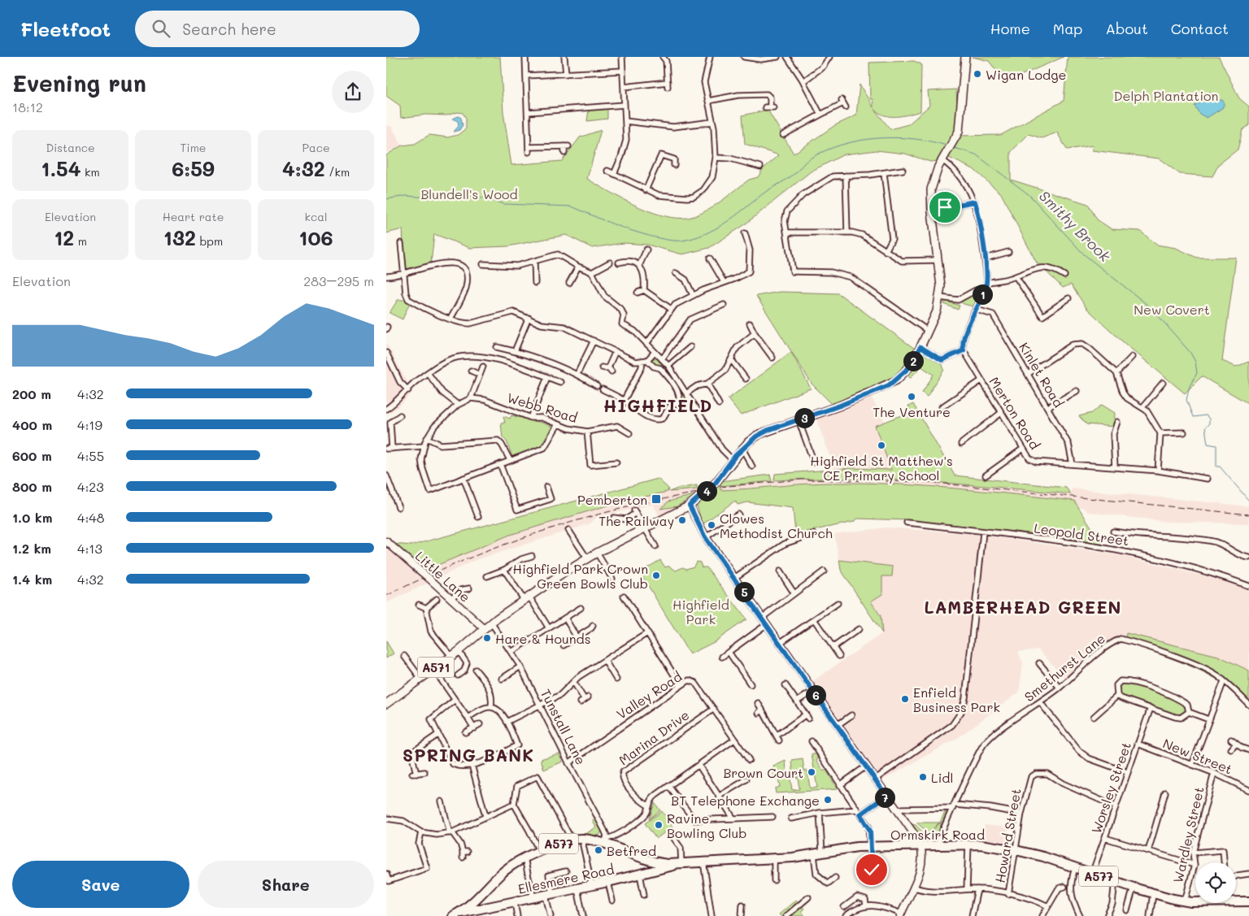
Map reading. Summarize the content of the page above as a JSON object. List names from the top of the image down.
{
  "streets": {
    "highway": ["Ormskirk Road", "A577", "Ellesmere Road"],
    "main road": ["A571"],
    "street": [
      "Kinlet Road",
      "Webb Road",
      "Merton Road",
      "Leopold Street",
      "Little Lane",
      "Smethurst Lane",
      "Valley Road",
      "Tunstall Lane",
      "Marina Drive",
      "New Street",
      "Worsley Street",
      "Wardley Street",
      "Howard Street"
    ]
  },
  "crossings": [
    ["Kinlet Road", "Merton Road"],
    ["Little Lane", "A571"],
    ["A571", "Tunstall Lane"],
    ["Smethurst Lane", "Ormskirk Road"],
    ["Valley Road", "Tunstall Lane"],
    ["Valley Road", "Marina Drive"],
    ["Tunstall Lane", "Ormskirk Road"],
    ["New Street", "Worsley Street"],
    ["New Street", "Wardley Street"],
    ["Worsley Street", "Ormskirk Road"],
    ["Worsley Street", "Howard Street"],
    ["Ormskirk Road", "Wardley Street"],
    ["Ormskirk Road", "Howard Street"],
    ["Ormskirk Road", "Ellesmere Road"]
  ],
  "districts": ["HIGHFIELD", "LAMBERHEAD GREEN", "SPRING BANK"],
  "water": ["Smithy Brook"],
  "parks": [
    "Delph Plantation",
    "Blundell's Wood",
    "New Covert",
    "Highfield Park"
  ],
  "places": {
    "other": [
      "Wigan Lodge",
      "The Venture",
      "Highfield St Matthew's CE Primary School",
      "The Railway",
      "Clowes Methodist Church",
      "Highfield Park Crown Green Bowls Club",
      "Hare & Hounds",
      "Enfield Business Park",
      "Brown Court",
      "Lidl",
      "BT Telephone Exchange",
      "Ravine Bowling Club",
      "Betfred"
    ],
    "transit": ["Pemberton"]
  },
  "page": {
    "header": "Fleetfoot",
    "search": "Search here",
    "nav": [
      "Home",
      "Map",
      "About",
      "Contact"
    ],
    "heading": ["Evening run", "18:12"],
    "stats": [
      ["Distance", "1.54 km"],
      ["Time", "6:59"],
      ["Pace", "4:32 /km"],
      ["Elevation", "12 m"],
      ["Heart rate", "132 bpm"],
      ["kcal", "106"]
    ],
    "chart": ["Elevation", "283–295 m"],
    "pins": [
      "1",
      "2",
      "3",
      "4",
      "5",
      "6",
      "7"
    ],
    "list": [
      {
        "name": "200 m",
        "note": "4:32"
      },
      {
        "name": "400 m",
        "note": "4:19"
      },
      {
        "name": "600 m",
        "note": "4:55"
      },
      {
        "name": "800 m",
        "note": "4:23"
      },
      {
        "name": "1.0 km",
        "note": "4:48"
      },
      {
        "name": "1.2 km",
        "note": "4:13"
      },
      {
        "name": "1.4 km",
        "note": "4:32"
      }
    ],
    "buttons": ["Save", "Share"]
  }
}
